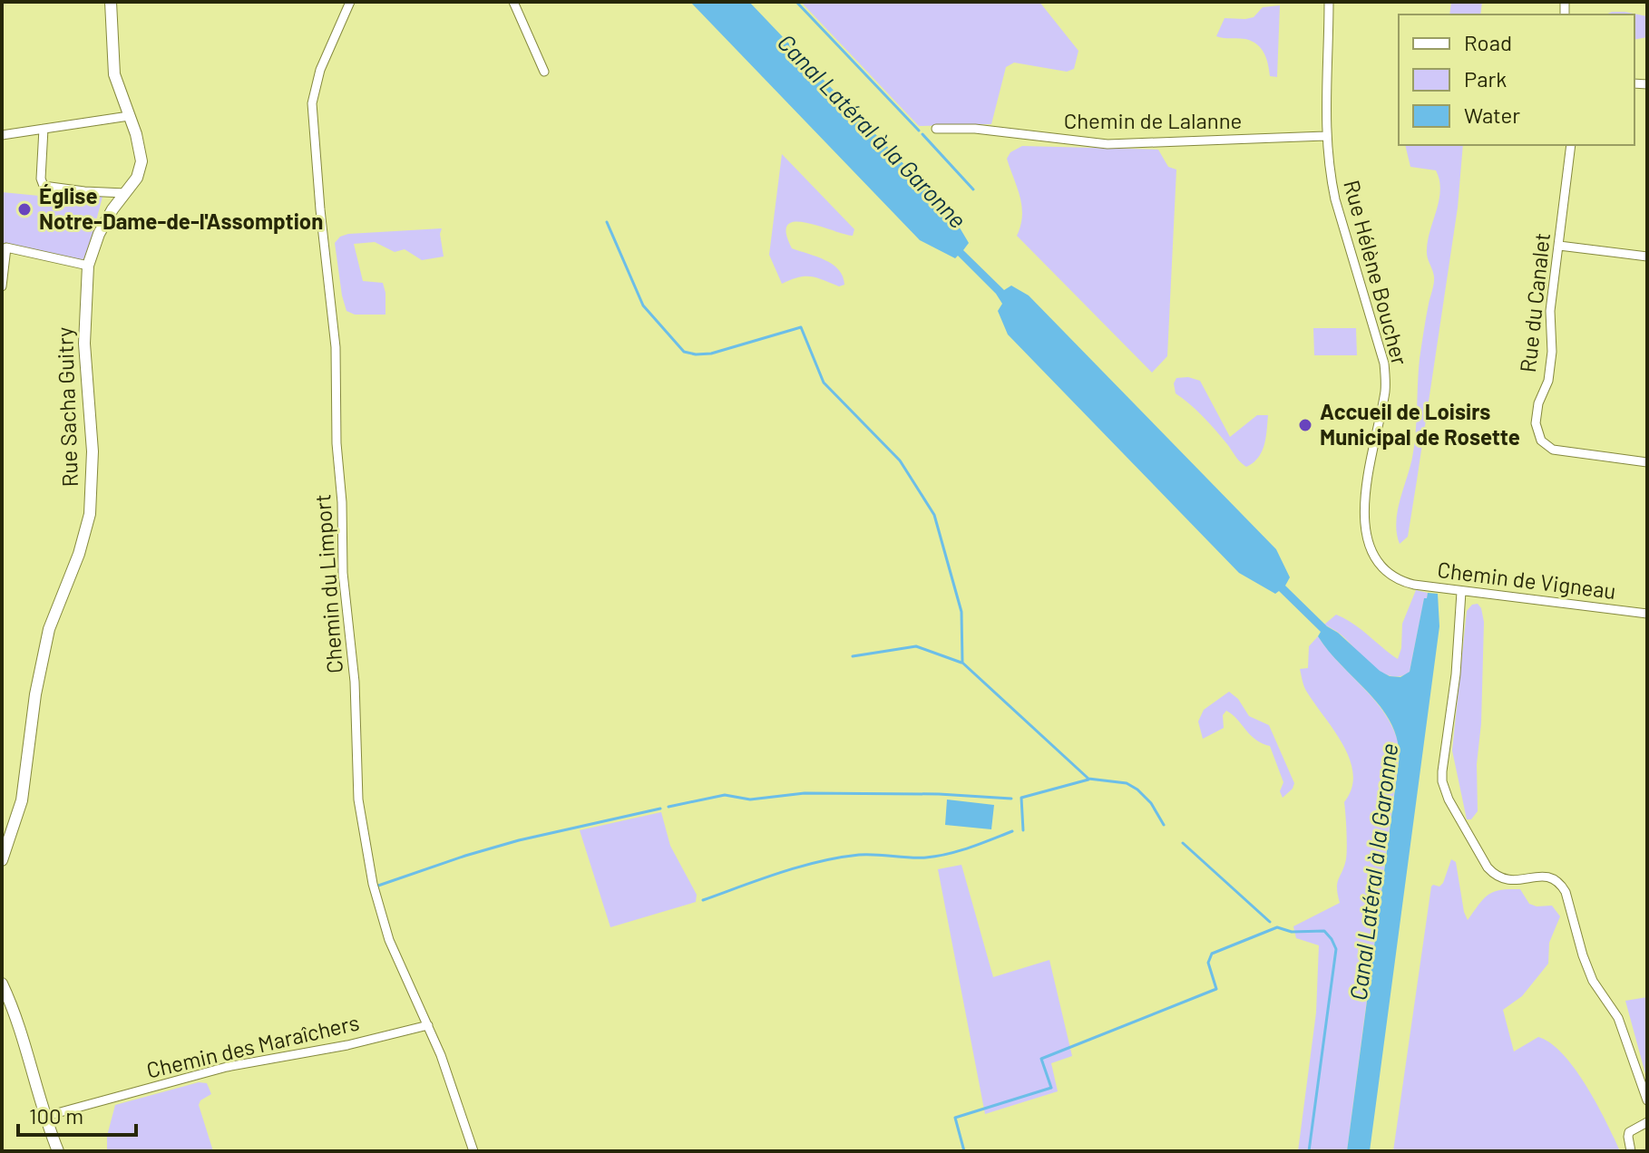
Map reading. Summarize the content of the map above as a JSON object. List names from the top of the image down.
{
  "streets": {
    "street": [
      "Chemin de Lalanne",
      "Rue Hélène Boucher",
      "Rue du Canalet",
      "Rue Sacha Guitry",
      "Chemin de Vigneau",
      "Chemin du Limport",
      "Chemin des Maraîchers"
    ]
  },
  "crossings": [
    ["Chemin de Lalanne", "Rue Hélène Boucher"],
    ["Rue Hélène Boucher", "Chemin de Vigneau"],
    ["Chemin du Limport", "Chemin des Maraîchers"]
  ],
  "water": ["Canal Latéral à la Garonne"],
  "places": ["Église Notre-Dame-de-l'Assomption", "Accueil de Loisirs Municipal de Rosette"],
  "legend": ["Road", "Park", "Water"],
  "scale_bar": "100 m"
}
